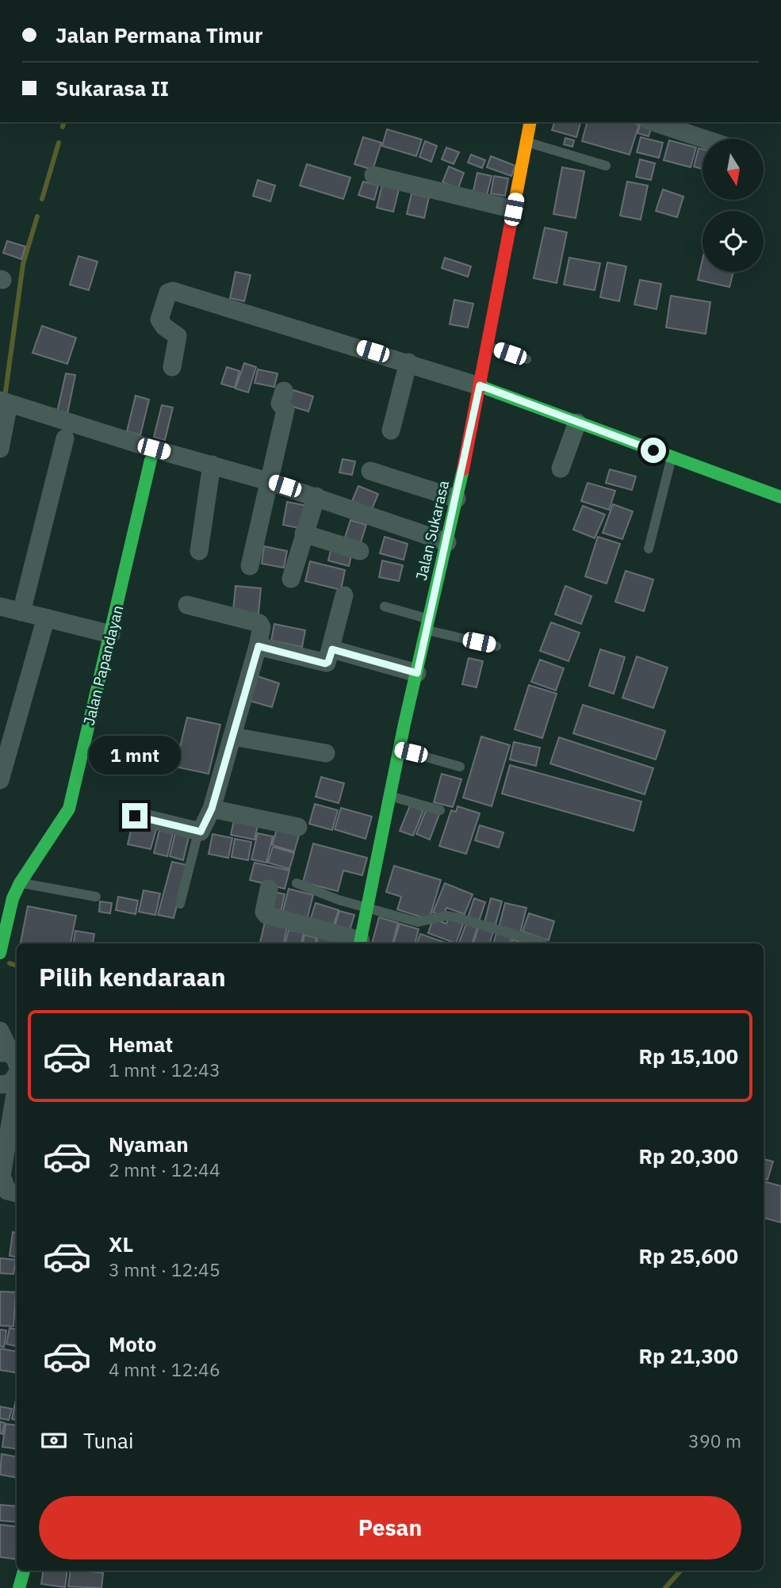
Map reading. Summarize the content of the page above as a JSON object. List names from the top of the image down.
{
  "streets": {
    "street": ["Jalan Sukarasa", "Jalan Papandayan"]
  },
  "north": "bottom",
  "page": {
    "banner": ["Jalan Permana Timur", "Sukarasa II"],
    "bubble": "1 mnt",
    "heading": "Pilih kendaraan",
    "list": [
      {
        "name": "Hemat",
        "note": "1 mnt · 12:43",
        "value": "Rp 15,100"
      },
      {
        "name": "Nyaman",
        "note": "2 mnt · 12:44",
        "value": "Rp 20,300"
      },
      {
        "name": "XL",
        "note": "3 mnt · 12:45",
        "value": "Rp 25,600"
      },
      {
        "name": "Moto",
        "note": "4 mnt · 12:46",
        "value": "Rp 21,300"
      }
    ],
    "pay": ["Tunai", "390 m"],
    "buttons": "Pesan"
  }
}
